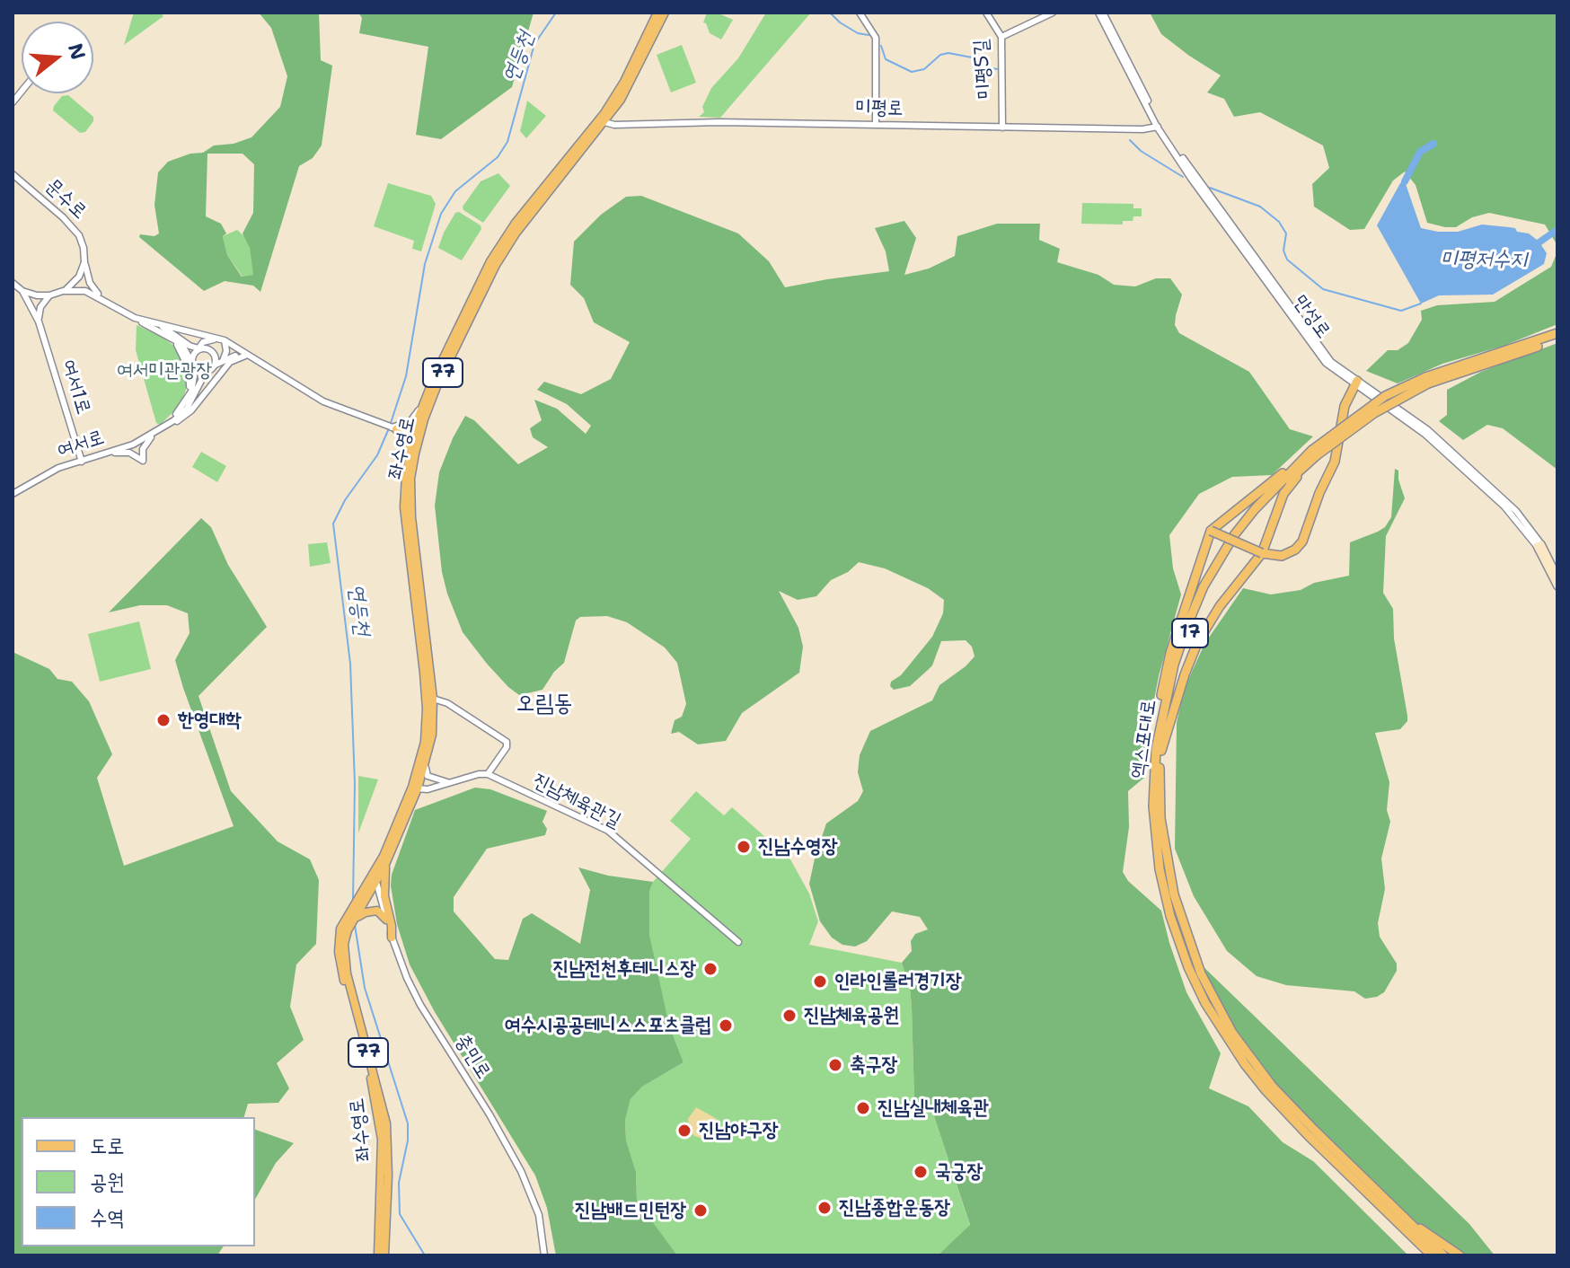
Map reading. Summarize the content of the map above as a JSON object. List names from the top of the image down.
{
  "streets": {
    "highway": ["17", "엑스포대로"],
    "main road": ["만성로", "77", "좌수영로"],
    "street": [
      "미평5길",
      "미평로",
      "문수로",
      "여서1로",
      "여서로",
      "진남체육관길",
      "충민로"
    ]
  },
  "crossings": [
    ["미평5길", "미평로"],
    ["미평로", "만성로"],
    ["미평로", "좌수영로"],
    ["여서1로", "여서로"],
    ["좌수영로", "충민로"]
  ],
  "districts": ["오림동"],
  "water": ["연등천", "미평저수지"],
  "parks": ["여서미관광장"],
  "places": [
    "한영대학",
    "진남수영장",
    "진남전천후테니스장",
    "인라인롤러경기장",
    "진남체육공원",
    "여수시공공테니스스포츠클럽",
    "축구장",
    "진남실내체육관",
    "진남야구장",
    "국궁장",
    "진남종합운동장",
    "진남배드민턴장"
  ],
  "legend": ["도로", "공원", "수역"],
  "north": "right"
}
